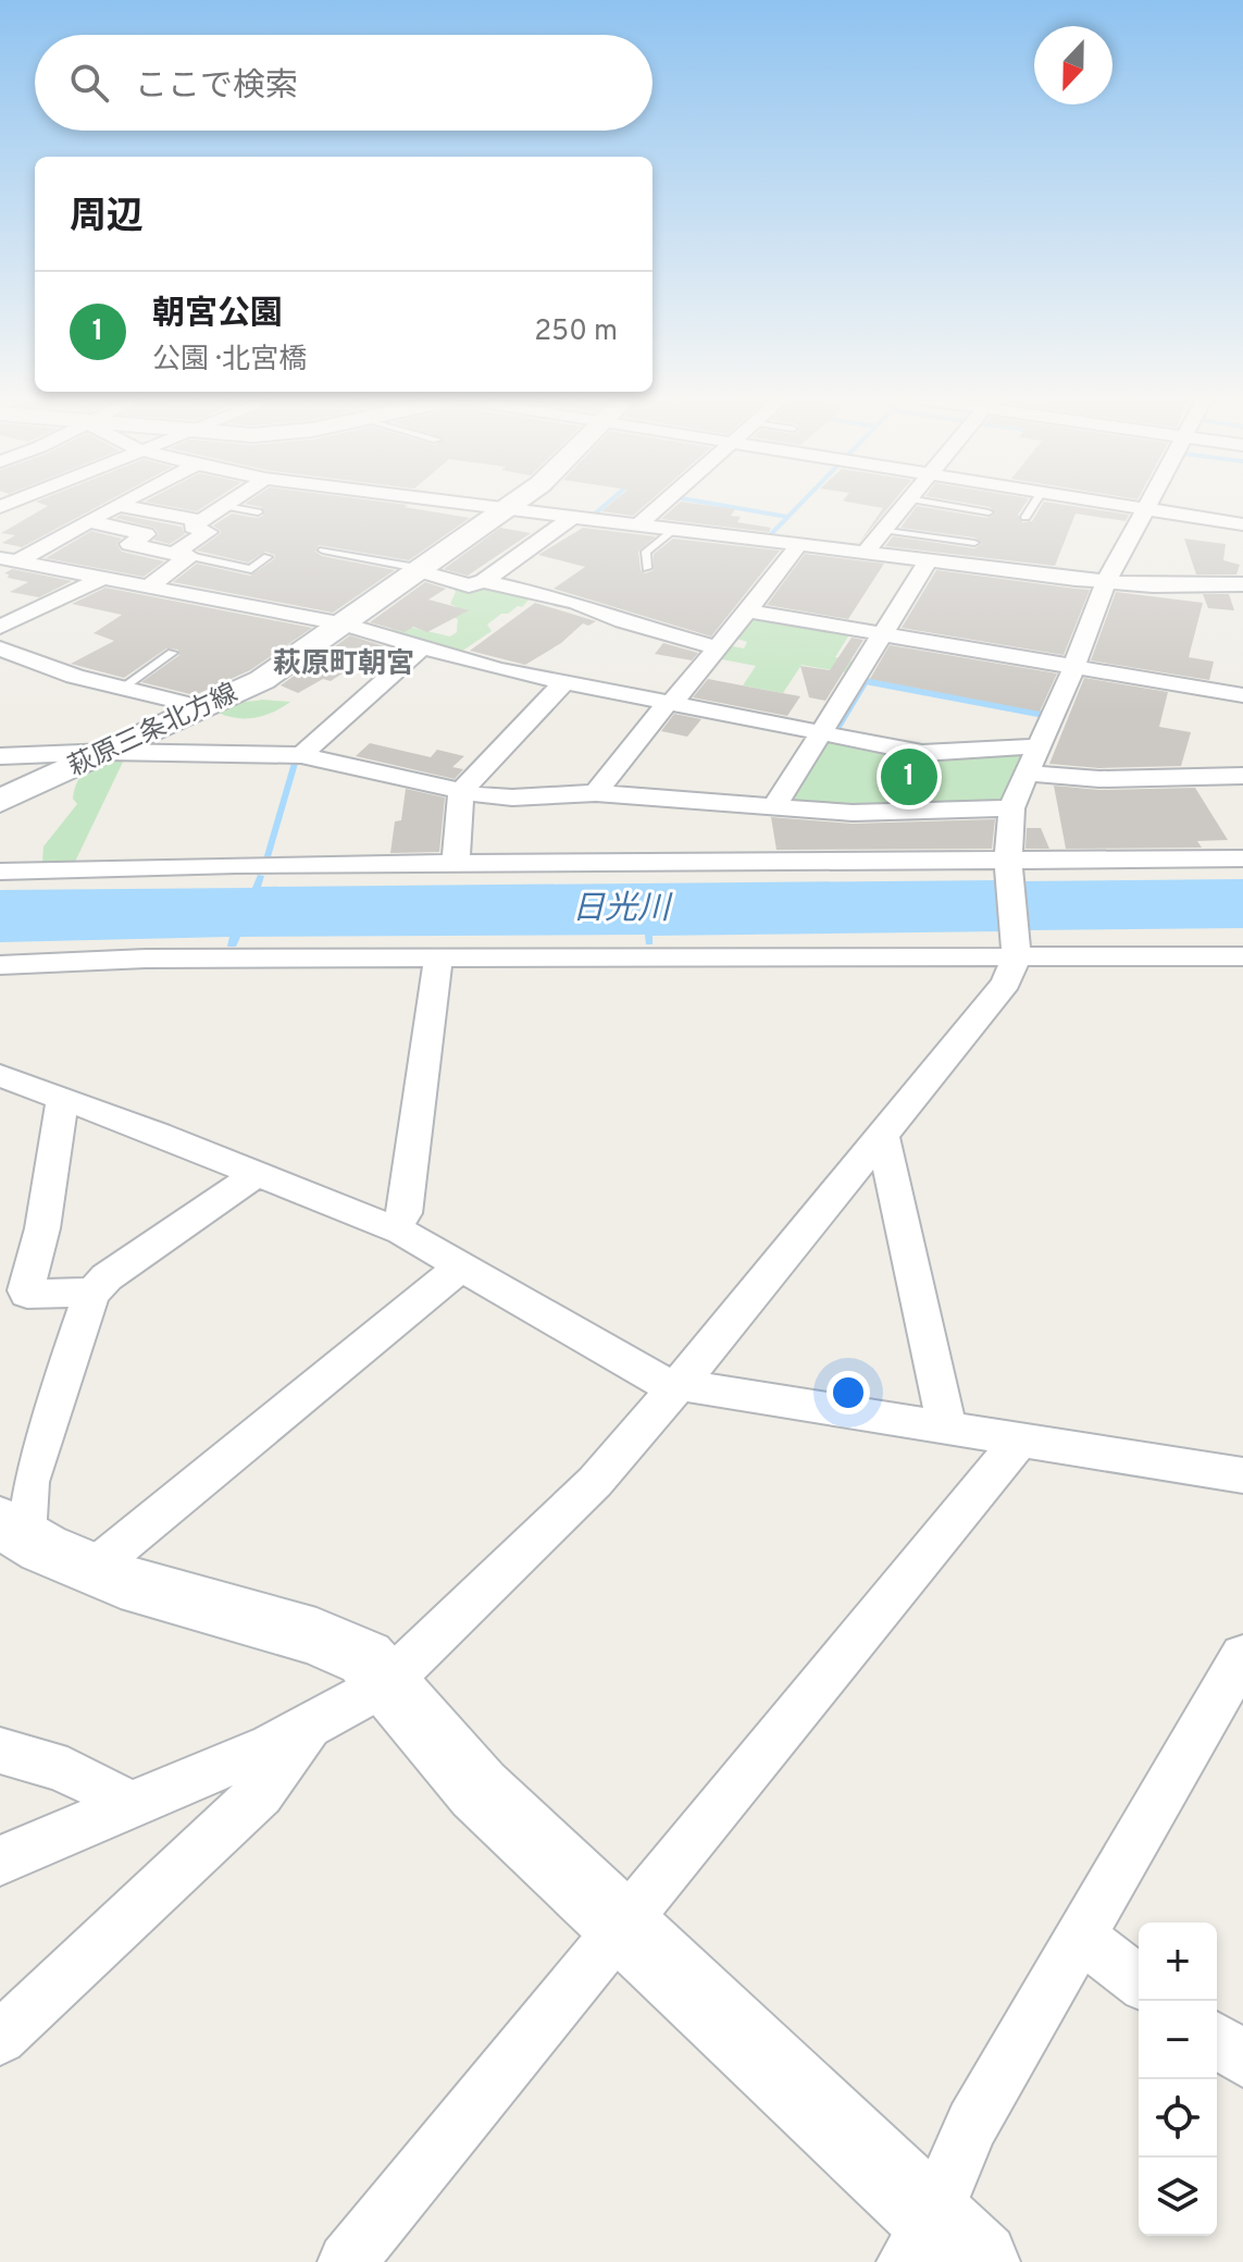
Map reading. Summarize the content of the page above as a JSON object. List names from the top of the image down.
{
  "streets": {
    "main road": ["萩原三条北方線"]
  },
  "districts": ["萩原町朝宮"],
  "water": ["日光川"],
  "north": "bottom",
  "page": {
    "search": "ここで検索",
    "heading": "周辺",
    "list": [
      {
        "mark": "1",
        "name": "朝宮公園",
        "note": "公園 · 北宮橋",
        "value": "250 m"
      }
    ],
    "pins": "1",
    "map_buttons": ["+", "−"]
  }
}
